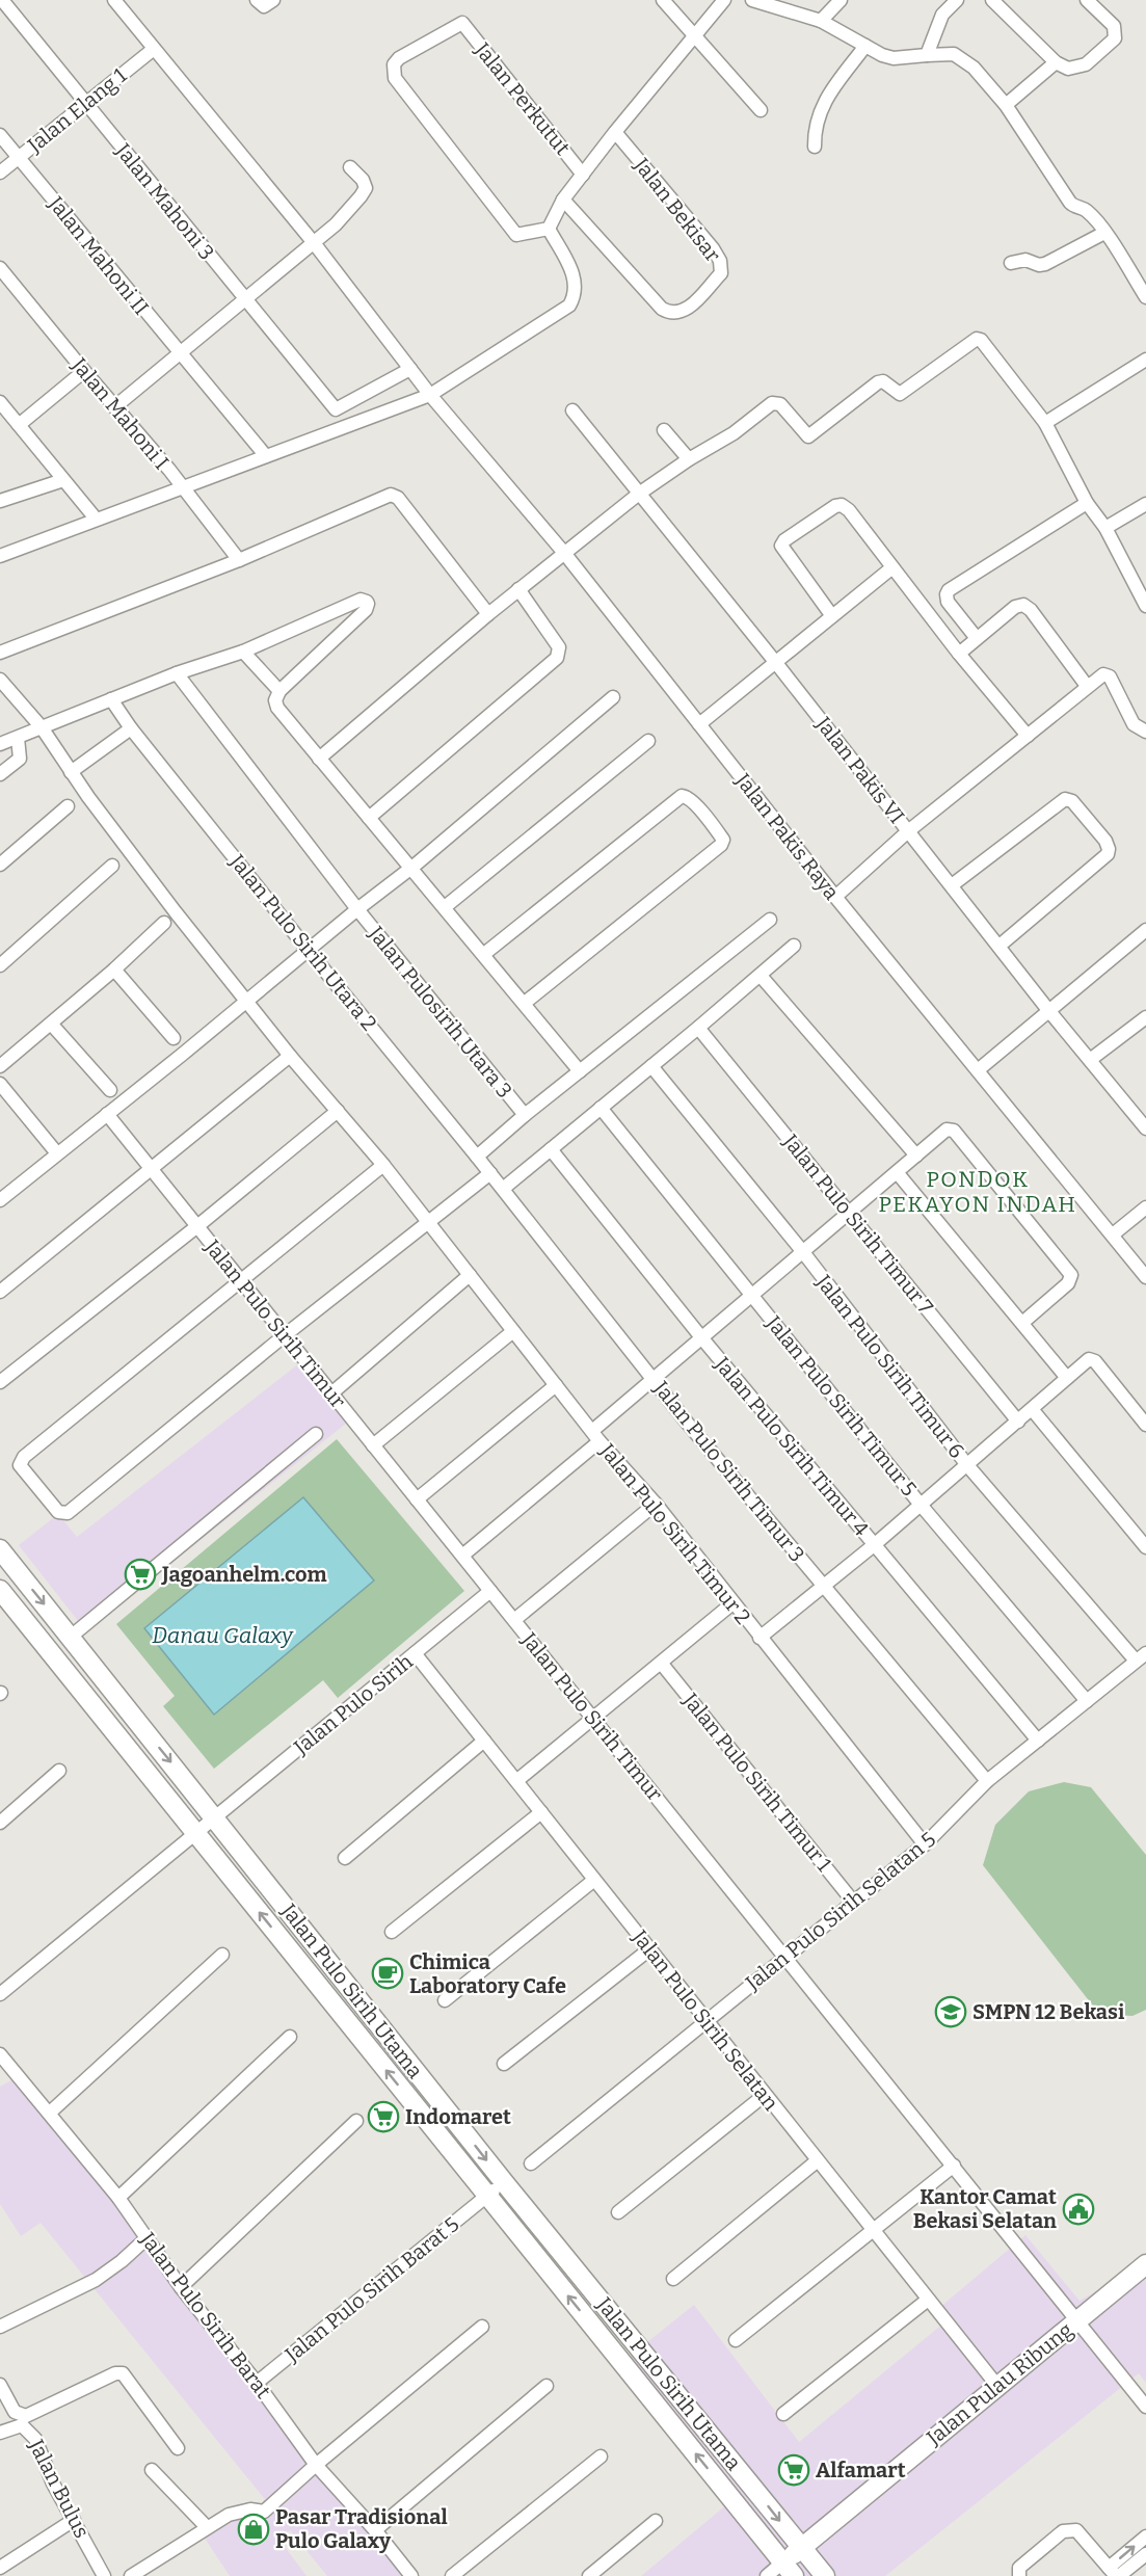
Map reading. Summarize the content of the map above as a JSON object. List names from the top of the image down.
{
  "streets": {
    "main road": ["Jalan Pulo Sirih Utama", "Jalan Pulau Ribung"],
    "street": [
      "Jalan Perkutut",
      "Jalan Elang 1",
      "Jalan Mahoni 3",
      "Jalan Bekisar",
      "Jalan Mahoni II",
      "Jalan Mahoni I",
      "Jalan Pakis VI",
      "Jalan Pakis Raya",
      "Jalan Pulo Sirih Utara 2",
      "Jalan Pulosirih Utara 3",
      "Jalan Pulo Sirih Timur 7",
      "Jalan Pulo Sirih Timur",
      "Jalan Pulo Sirih Timur 6",
      "Jalan Pulo Sirih Timur 5",
      "Jalan Pulo Sirih Timur 4",
      "Jalan Pulo Sirih Timur 3",
      "Jalan Pulo Sirih Timur 2",
      "Jalan Pulo Sirih",
      "Jalan Pulo Sirih Timur 1",
      "Jalan Pulo Sirih Selatan 5",
      "Jalan Pulo Sirih Selatan",
      "Jalan Pulo Sirih Barat 5",
      "Jalan Pulo Sirih Barat",
      "Jalan Bulus"
    ]
  },
  "crossings": [
    ["Jalan Elang 1", "Jalan Mahoni 3"],
    ["Jalan Elang 1", "Jalan Mahoni II"],
    ["Jalan Elang 1", "Jalan Pakis Raya"],
    ["Jalan Mahoni 3", "Jalan Pakis Raya"],
    ["Jalan Pulo Sirih Utara 2", "Jalan Pulo Sirih Timur 3"],
    ["Jalan Pulo Sirih Timur", "Jalan Pulo Sirih"],
    ["Jalan Pulo Sirih Timur", "Jalan Pulo Sirih Selatan 5"],
    ["Jalan Pulo Sirih Timur", "Jalan Pulau Ribung"],
    ["Jalan Pulo Sirih Timur 6", "Jalan Pulo Sirih Selatan 5"],
    ["Jalan Pulo Sirih Timur 5", "Jalan Pulo Sirih Selatan 5"],
    ["Jalan Pulo Sirih Timur 4", "Jalan Pulo Sirih Selatan 5"],
    ["Jalan Pulo Sirih Timur 3", "Jalan Pulo Sirih Selatan 5"],
    ["Jalan Pulo Sirih Timur 2", "Jalan Pulo Sirih Selatan 5"],
    ["Jalan Pulo Sirih", "Jalan Pulo Sirih Utama"],
    ["Jalan Pulo Sirih", "Jalan Pulo Sirih Selatan"],
    ["Jalan Pulo Sirih Timur 1", "Jalan Pulo Sirih Selatan 5"],
    ["Jalan Pulo Sirih Selatan 5", "Jalan Pulo Sirih Selatan"],
    ["Jalan Pulo Sirih Utama", "Jalan Pulo Sirih Barat 5"],
    ["Jalan Pulo Sirih Utama", "Jalan Pulau Ribung"],
    ["Jalan Pulo Sirih Selatan", "Jalan Pulau Ribung"],
    ["Jalan Pulo Sirih Barat 5", "Jalan Pulo Sirih Barat"]
  ],
  "districts": ["PONDOK PEKAYON INDAH"],
  "water": ["Danau Galaxy"],
  "places": {
    "supermarket": ["Jagoanhelm.com", "Indomaret", "Alfamart"],
    "cafe": ["Chimica Laboratory Cafe"],
    "school or university": ["SMPN 12 Bekasi"],
    "public building": ["Kantor Camat Bekasi Selatan"],
    "shop": ["Pasar Tradisional Pulo Galaxy"]
  }
}
